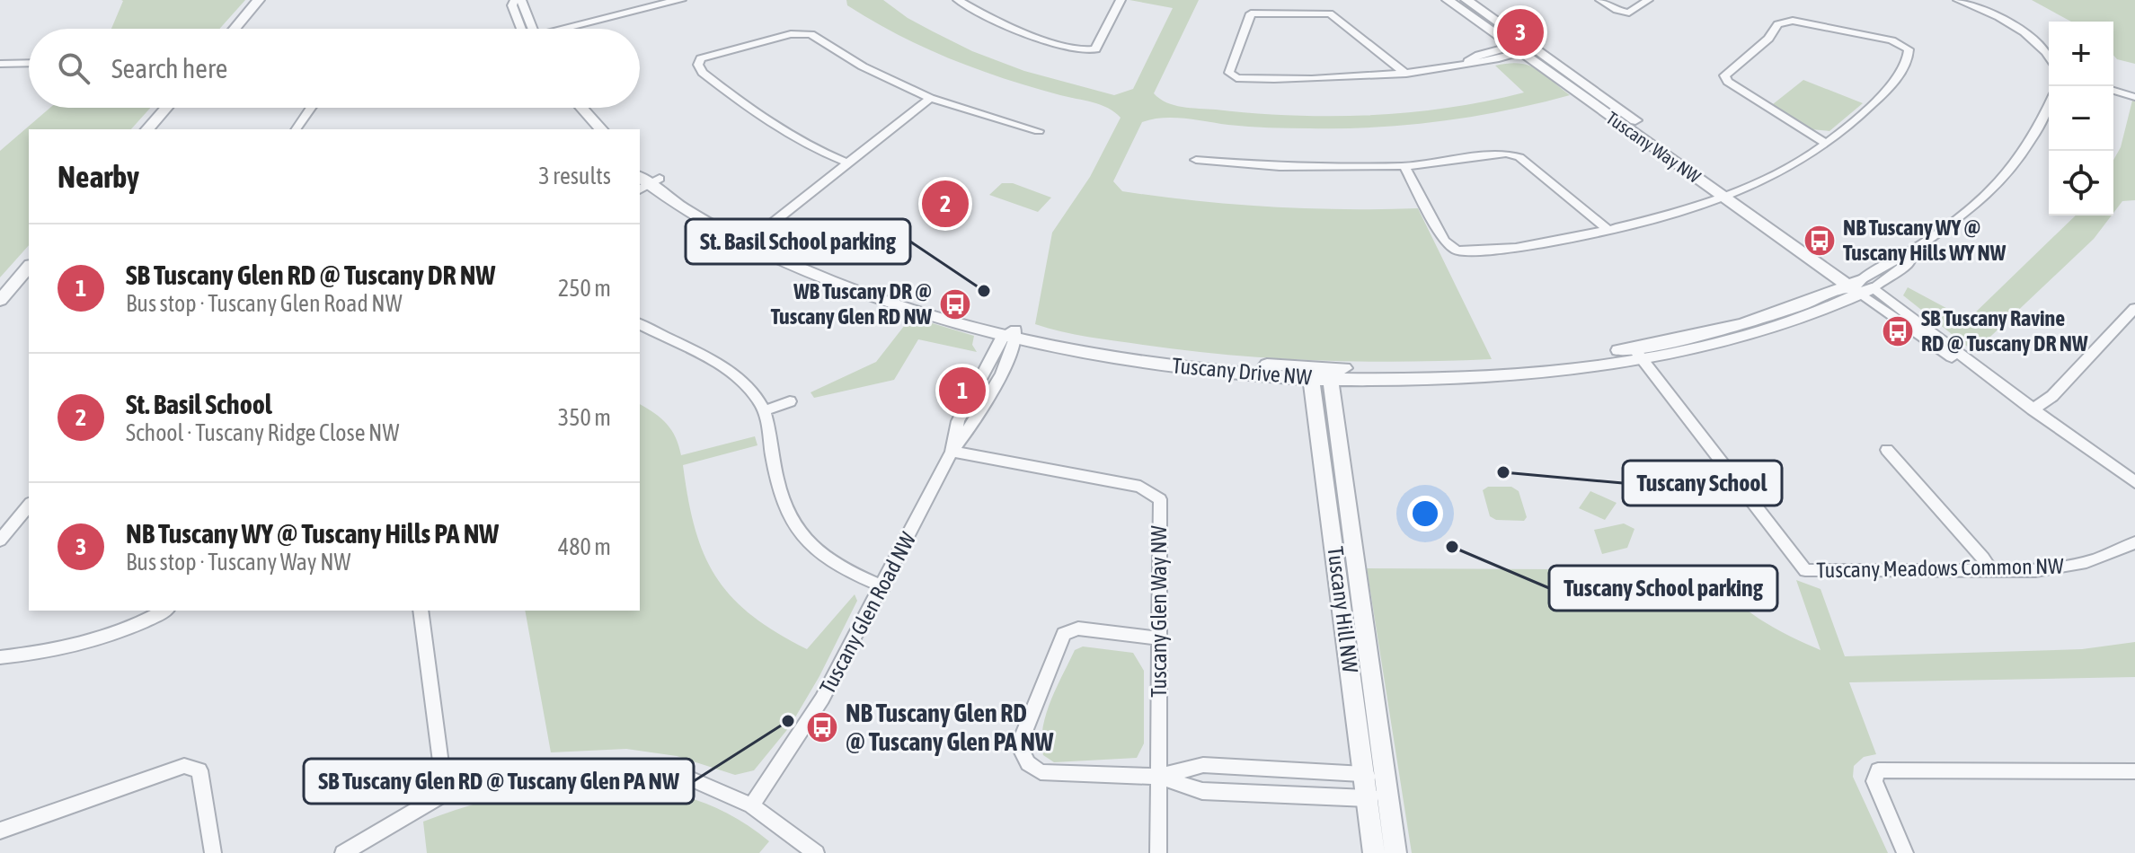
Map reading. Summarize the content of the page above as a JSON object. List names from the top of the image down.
{
  "streets": {
    "street": [
      "Tuscany Way NW",
      "Tuscany Drive NW",
      "Tuscany Meadows Common NW",
      "Tuscany Hill NW",
      "Tuscany Glen Way NW",
      "Tuscany Glen Road NW"
    ]
  },
  "crossings": [
    ["Tuscany Way NW", "Tuscany Drive NW"],
    ["Tuscany Drive NW", "Tuscany Meadows Common NW"],
    ["Tuscany Drive NW", "Tuscany Hill NW"],
    ["Tuscany Drive NW", "Tuscany Glen Road NW"],
    ["Tuscany Glen Way NW", "Tuscany Glen Road NW"]
  ],
  "places": {
    "bus stop": [
      "NB Tuscany WY @ Tuscany Hills WY NW",
      "WB Tuscany DR @ Tuscany Glen RD NW",
      "SB Tuscany Ravine RD @ Tuscany DR NW",
      "NB Tuscany Glen RD @ Tuscany Glen PA NW"
    ],
    "other": [
      "St. Basil School parking",
      "Tuscany School",
      "Tuscany School parking",
      "SB Tuscany Glen RD @ Tuscany Glen PA NW"
    ]
  },
  "page": {
    "pins": ["3", "2", "1"],
    "map_buttons": ["+", "−"],
    "search": "Search here",
    "heading": ["Nearby", "3 results"],
    "list": [
      {
        "mark": "1",
        "name": "SB Tuscany Glen RD @ Tuscany DR NW",
        "note": "Bus stop · Tuscany Glen Road NW",
        "value": "250 m"
      },
      {
        "mark": "2",
        "name": "St. Basil School",
        "note": "School · Tuscany Ridge Close NW",
        "value": "350 m"
      },
      {
        "mark": "3",
        "name": "NB Tuscany WY @ Tuscany Hills PA NW",
        "note": "Bus stop · Tuscany Way NW",
        "value": "480 m"
      }
    ]
  }
}
